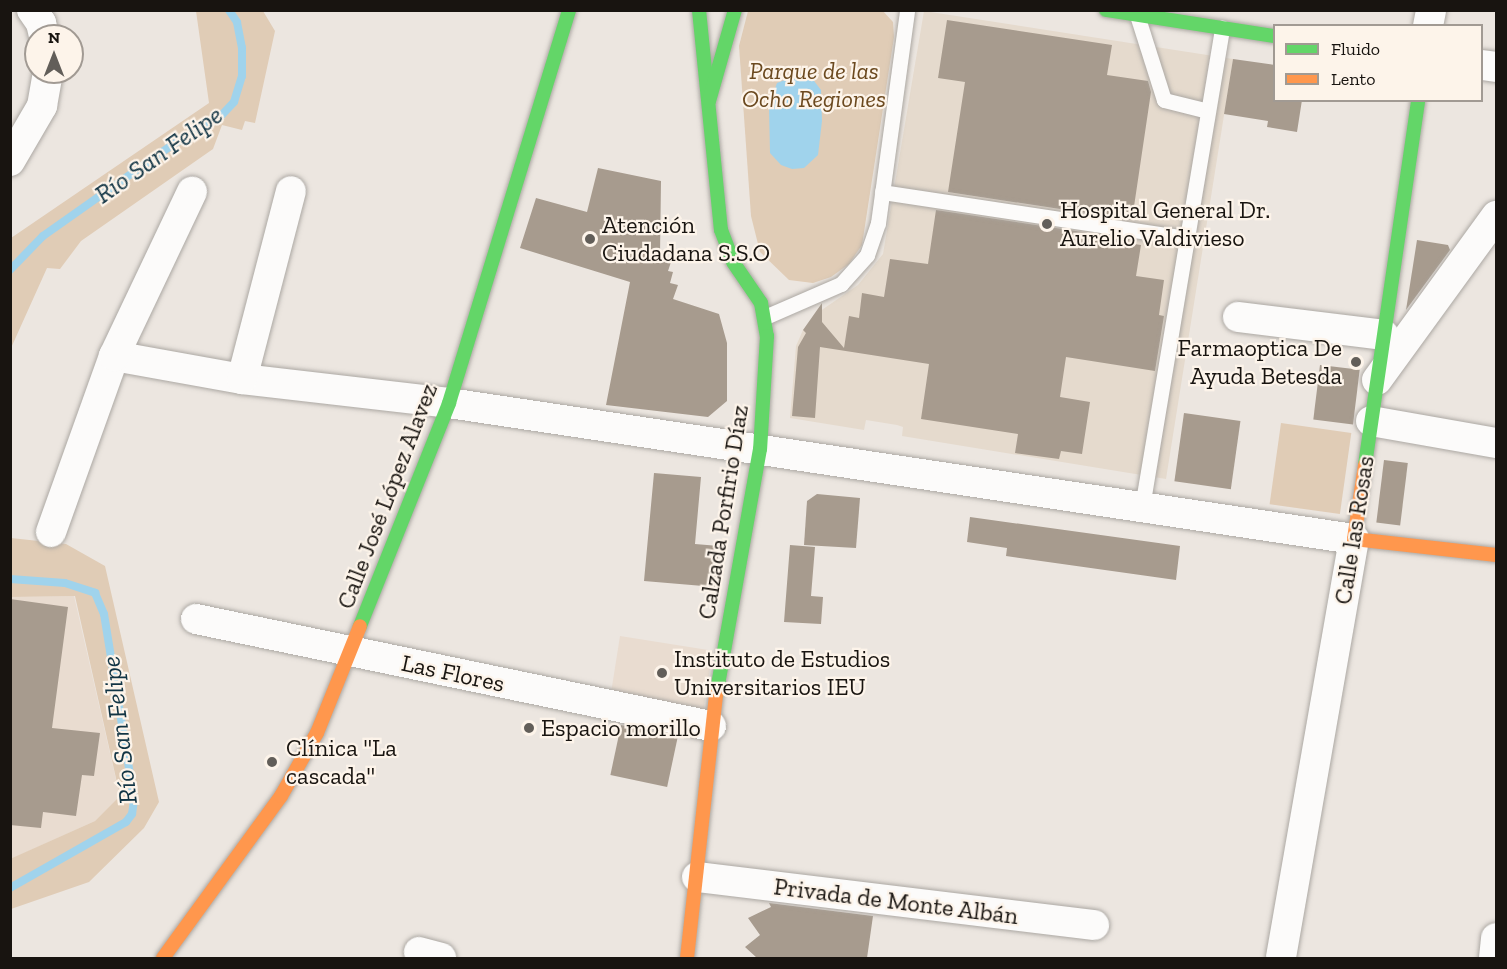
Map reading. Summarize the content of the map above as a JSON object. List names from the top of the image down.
{
  "streets": {
    "main road": ["Calle José López Alavez", "Calzada Porfirio Díaz", "Calle las Rosas"],
    "street": ["Las Flores", "Privada de Monte Albán"]
  },
  "crossings": [
    ["Calle José López Alavez", "Las Flores"],
    ["Calzada Porfirio Díaz", "Las Flores"],
    ["Calzada Porfirio Díaz", "Privada de Monte Albán"]
  ],
  "water": ["Río San Felipe"],
  "parks": ["Parque de las Ocho Regiones"],
  "places": [
    "Hospital General Dr. Aurelio Valdivieso",
    "Atención Ciudadana S.S.O",
    "Farmaoptica De Ayuda Betesda",
    "Instituto de Estudios Universitarios IEU",
    "Espacio morillo",
    "Clínica \"La cascada\""
  ],
  "legend": ["Fluido", "Lento"],
  "north": "top"
}
